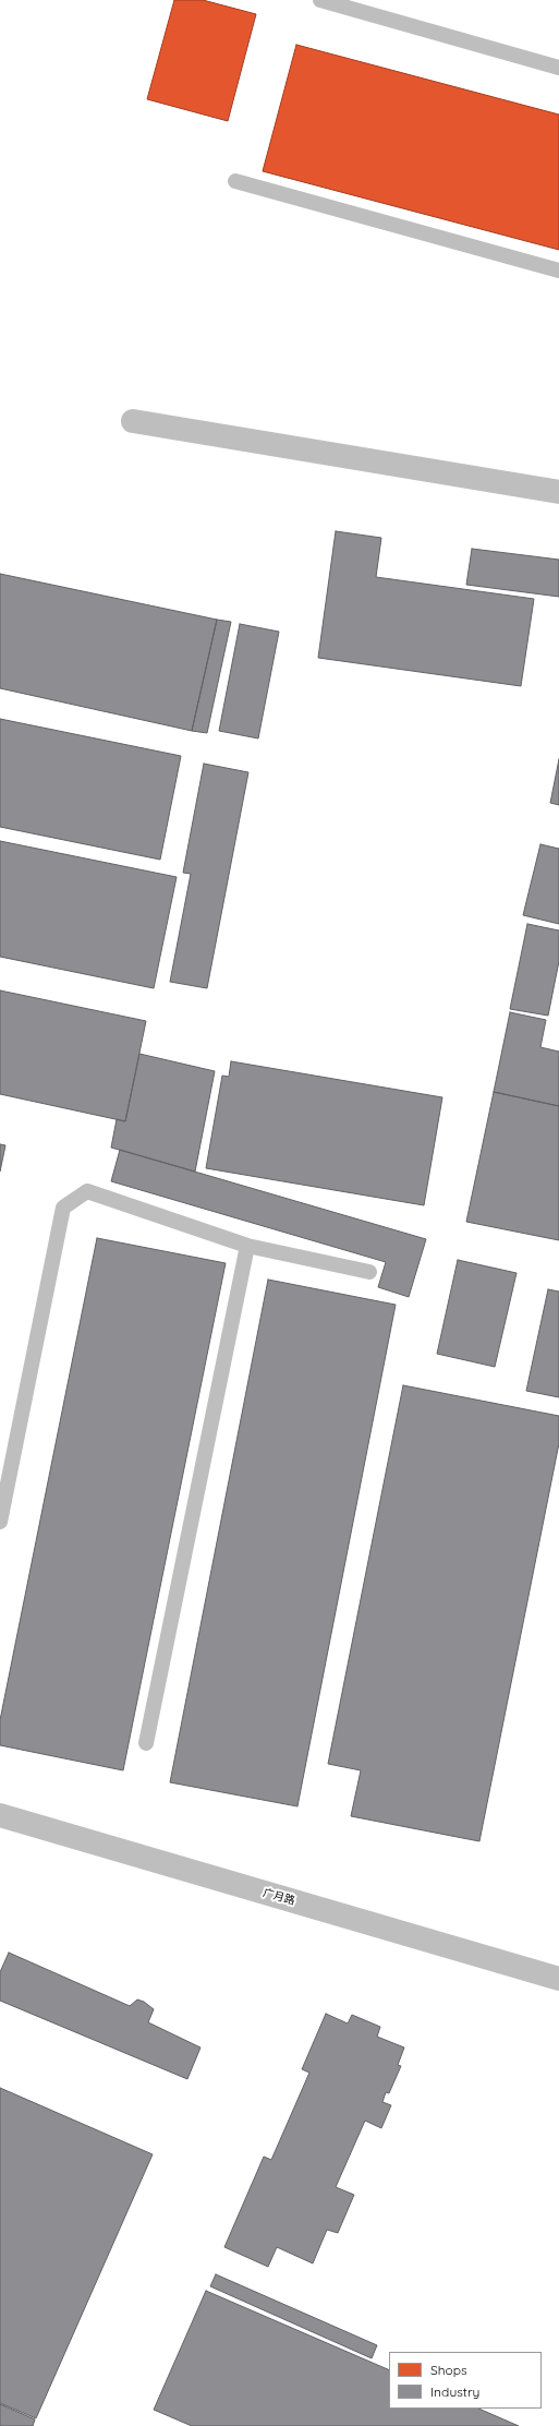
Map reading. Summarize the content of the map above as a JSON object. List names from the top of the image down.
{
  "streets": {
    "street": ["广月路"]
  },
  "legend": ["Shops", "Industry"]
}
